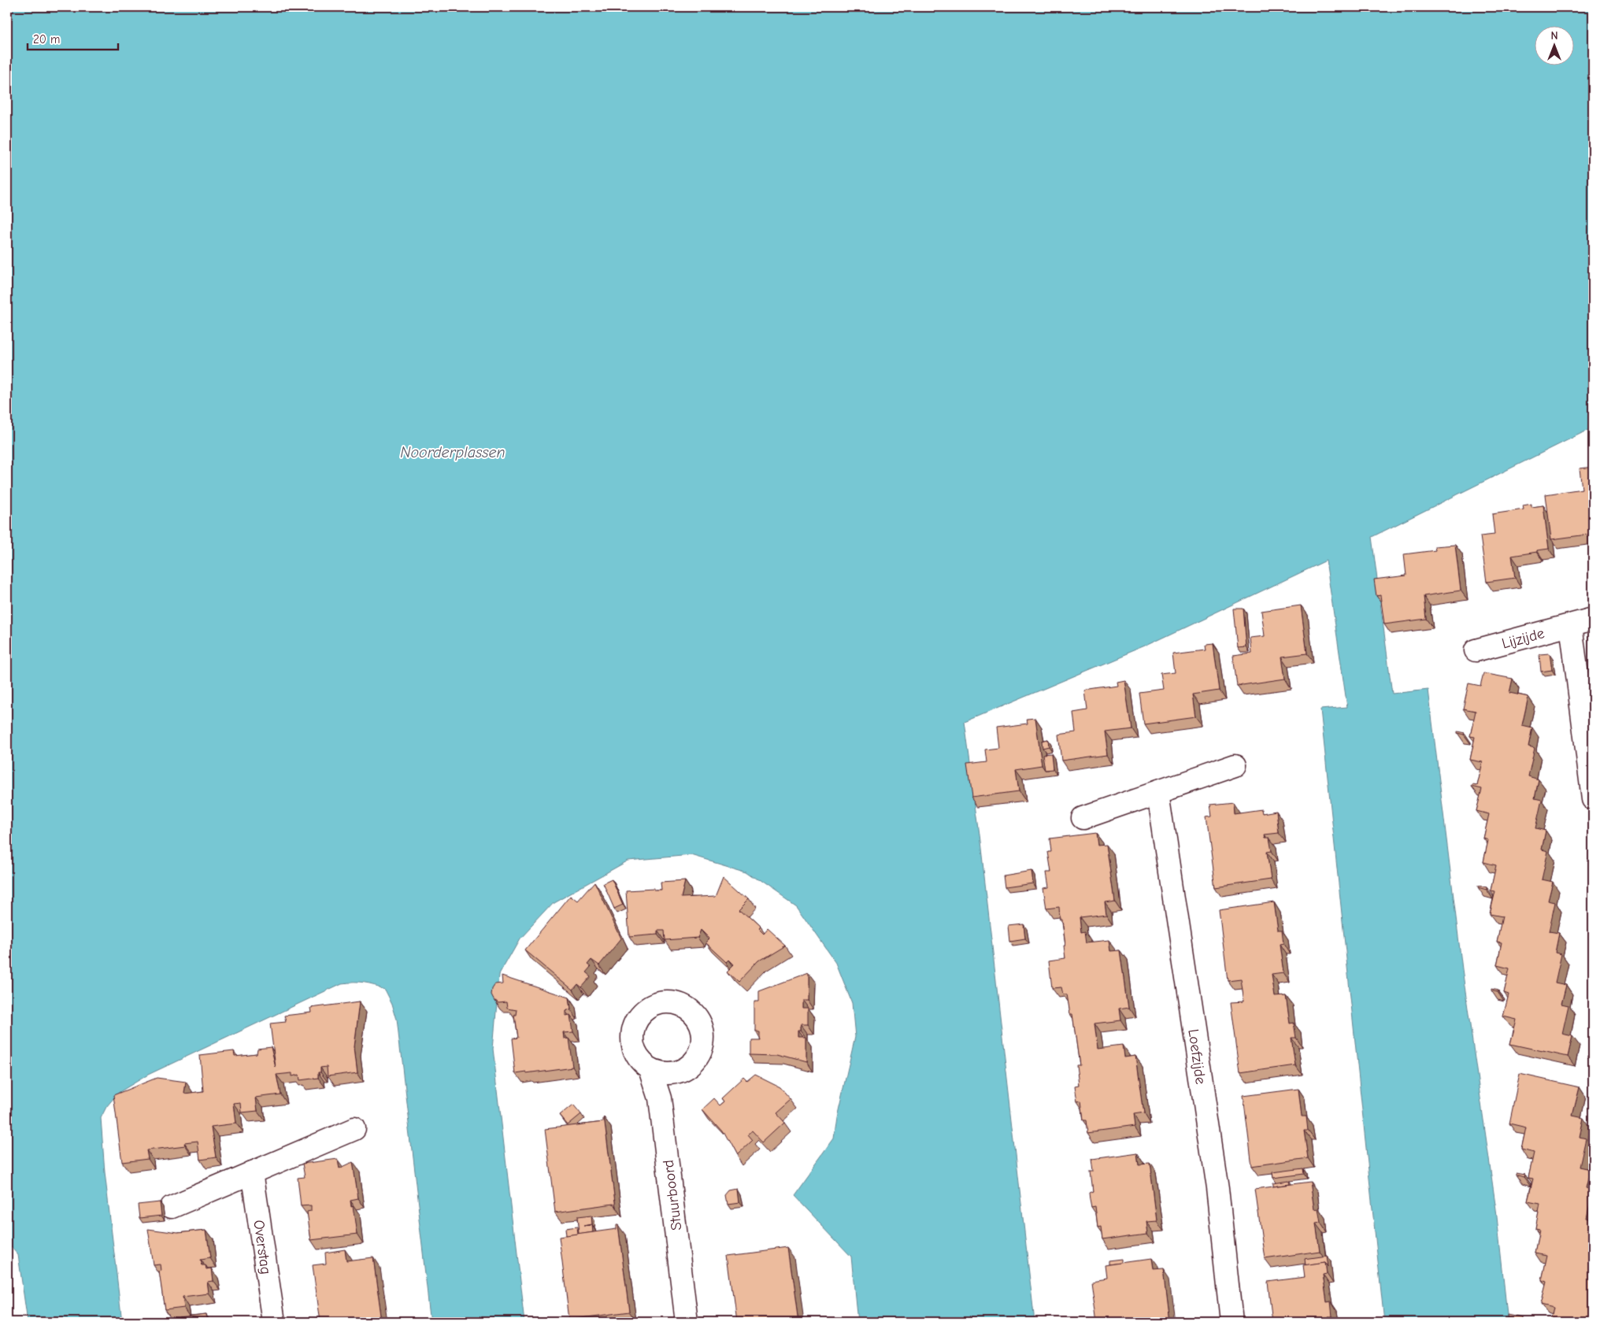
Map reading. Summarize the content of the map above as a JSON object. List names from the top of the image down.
{
  "streets": {
    "street": [
      "Lijzijde",
      "Loefzijde",
      "Stuurboord",
      "Overstag"
    ]
  },
  "water": ["Noorderplassen"],
  "scale_bar": "20 m",
  "north": "top"
}
